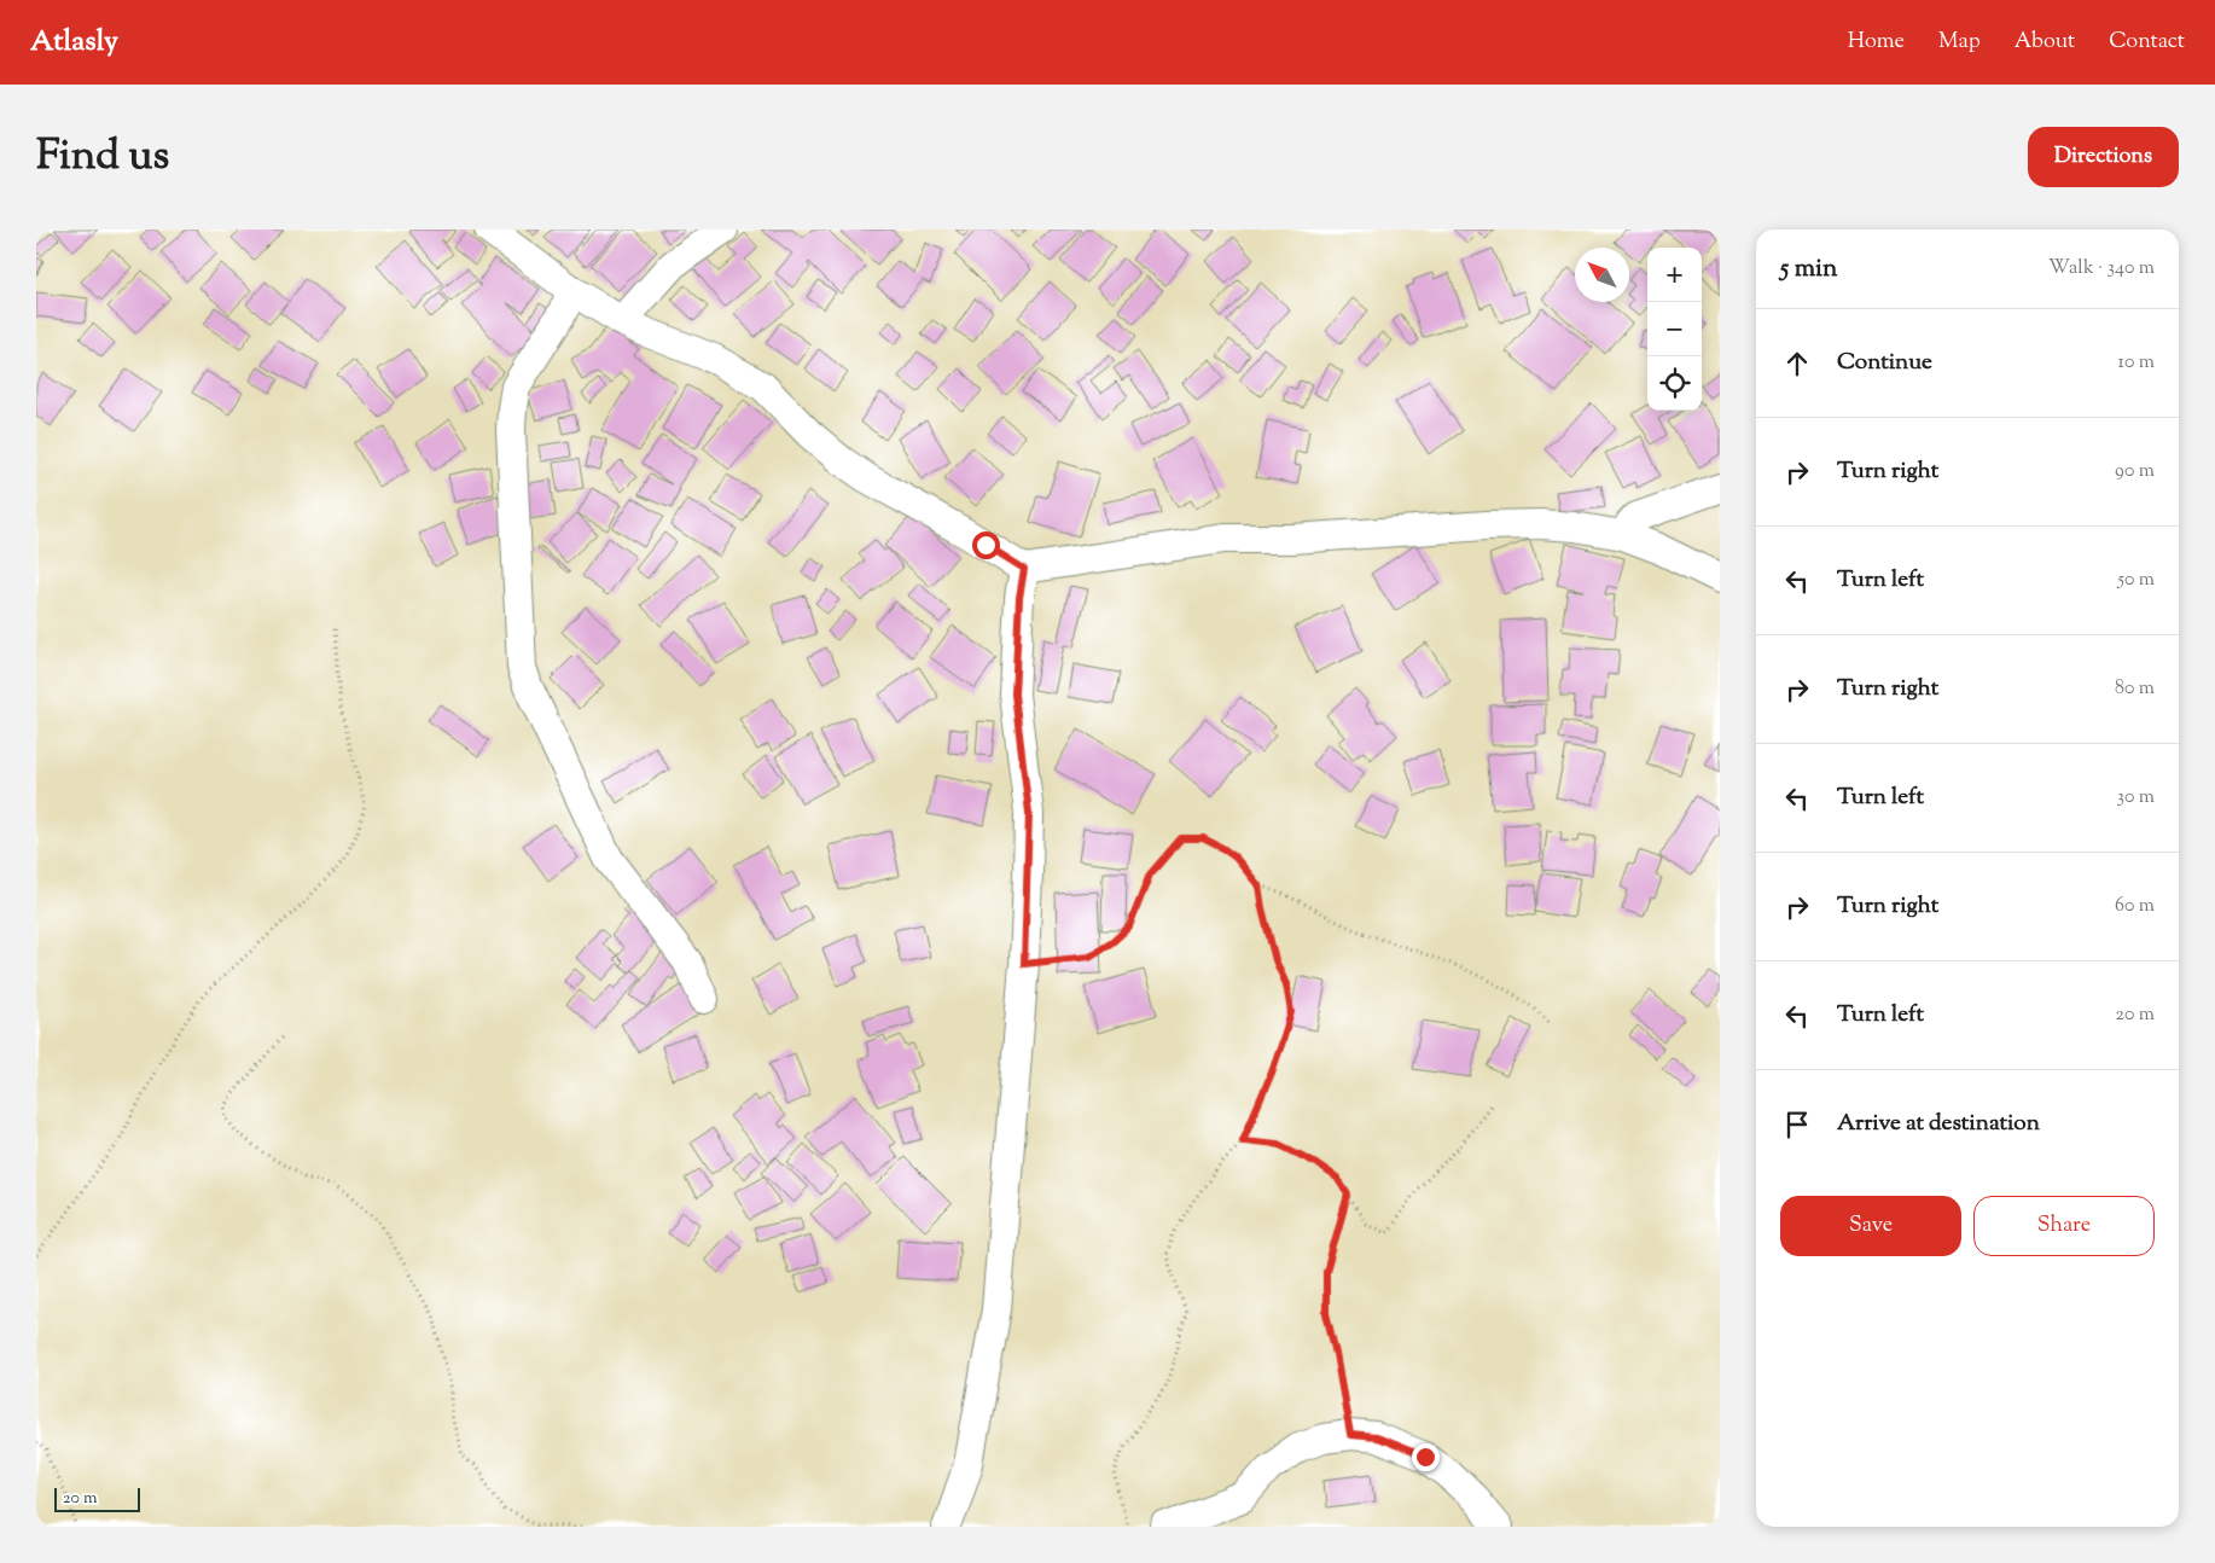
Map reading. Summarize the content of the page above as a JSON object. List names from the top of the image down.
{
  "scale_bar": "20 m",
  "north": "top left",
  "page": {
    "header": "Atlasly",
    "nav": [
      "Home",
      "Map",
      "About",
      "Contact"
    ],
    "title": "Find us",
    "buttons": [
      "Directions",
      ["Save", "Share"]
    ],
    "heading": ["5 min", "Walk · 340 m"],
    "map_buttons": ["+", "−"],
    "list": [
      ["Continue", "10 m"],
      ["Turn right", "90 m"],
      ["Turn left", "50 m"],
      ["Turn right", "80 m"],
      ["Turn left", "30 m"],
      ["Turn right", "60 m"],
      ["Turn left", "20 m"],
      "Arrive at destination"
    ],
    "scale": "20 m"
  }
}
